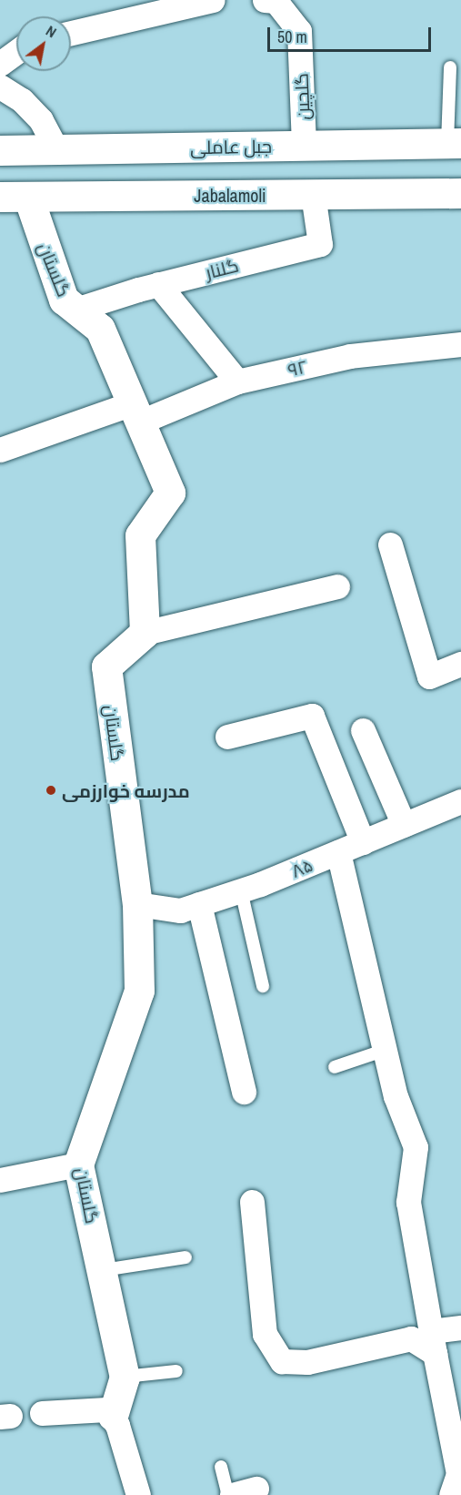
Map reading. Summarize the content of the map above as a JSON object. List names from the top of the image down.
{
  "streets": {
    "street": [
      "گلچین",
      "جبل عاملی",
      "Jabalamoli",
      "گلنار",
      "گلستان",
      "۹۲",
      "۸۵"
    ]
  },
  "crossings": [
    ["گلچین", "جبل عاملی"],
    ["Jabalamoli", "گلنار"],
    ["Jabalamoli", "گلستان"],
    ["گلنار", "گلستان"],
    ["گلستان", "۹۲"],
    ["گلستان", "۸۵"]
  ],
  "places": ["مدرسه خوارزمی"],
  "scale_bar": "50 m",
  "north": "top right"
}
